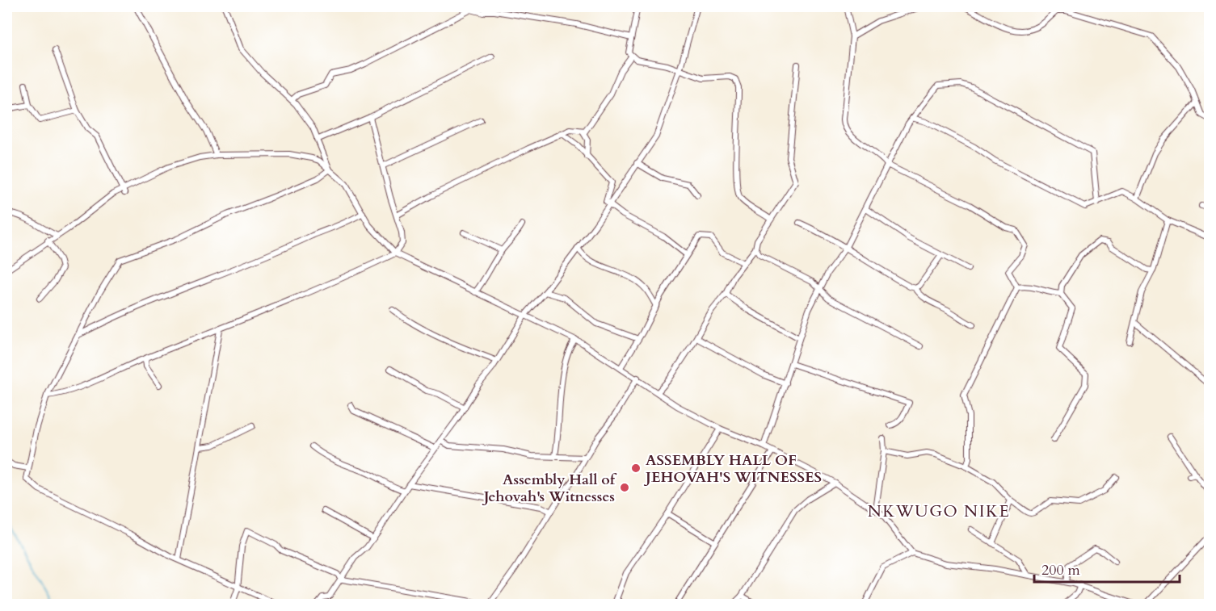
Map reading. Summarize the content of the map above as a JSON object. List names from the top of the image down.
{
  "districts": ["NKWUGO NIKE"],
  "places": ["ASSEMBLY HALL OF JEHOVAH'S WITNESSES", "Assembly Hall of Jehovah's Witnesses"],
  "scale_bar": "200 m"
}
